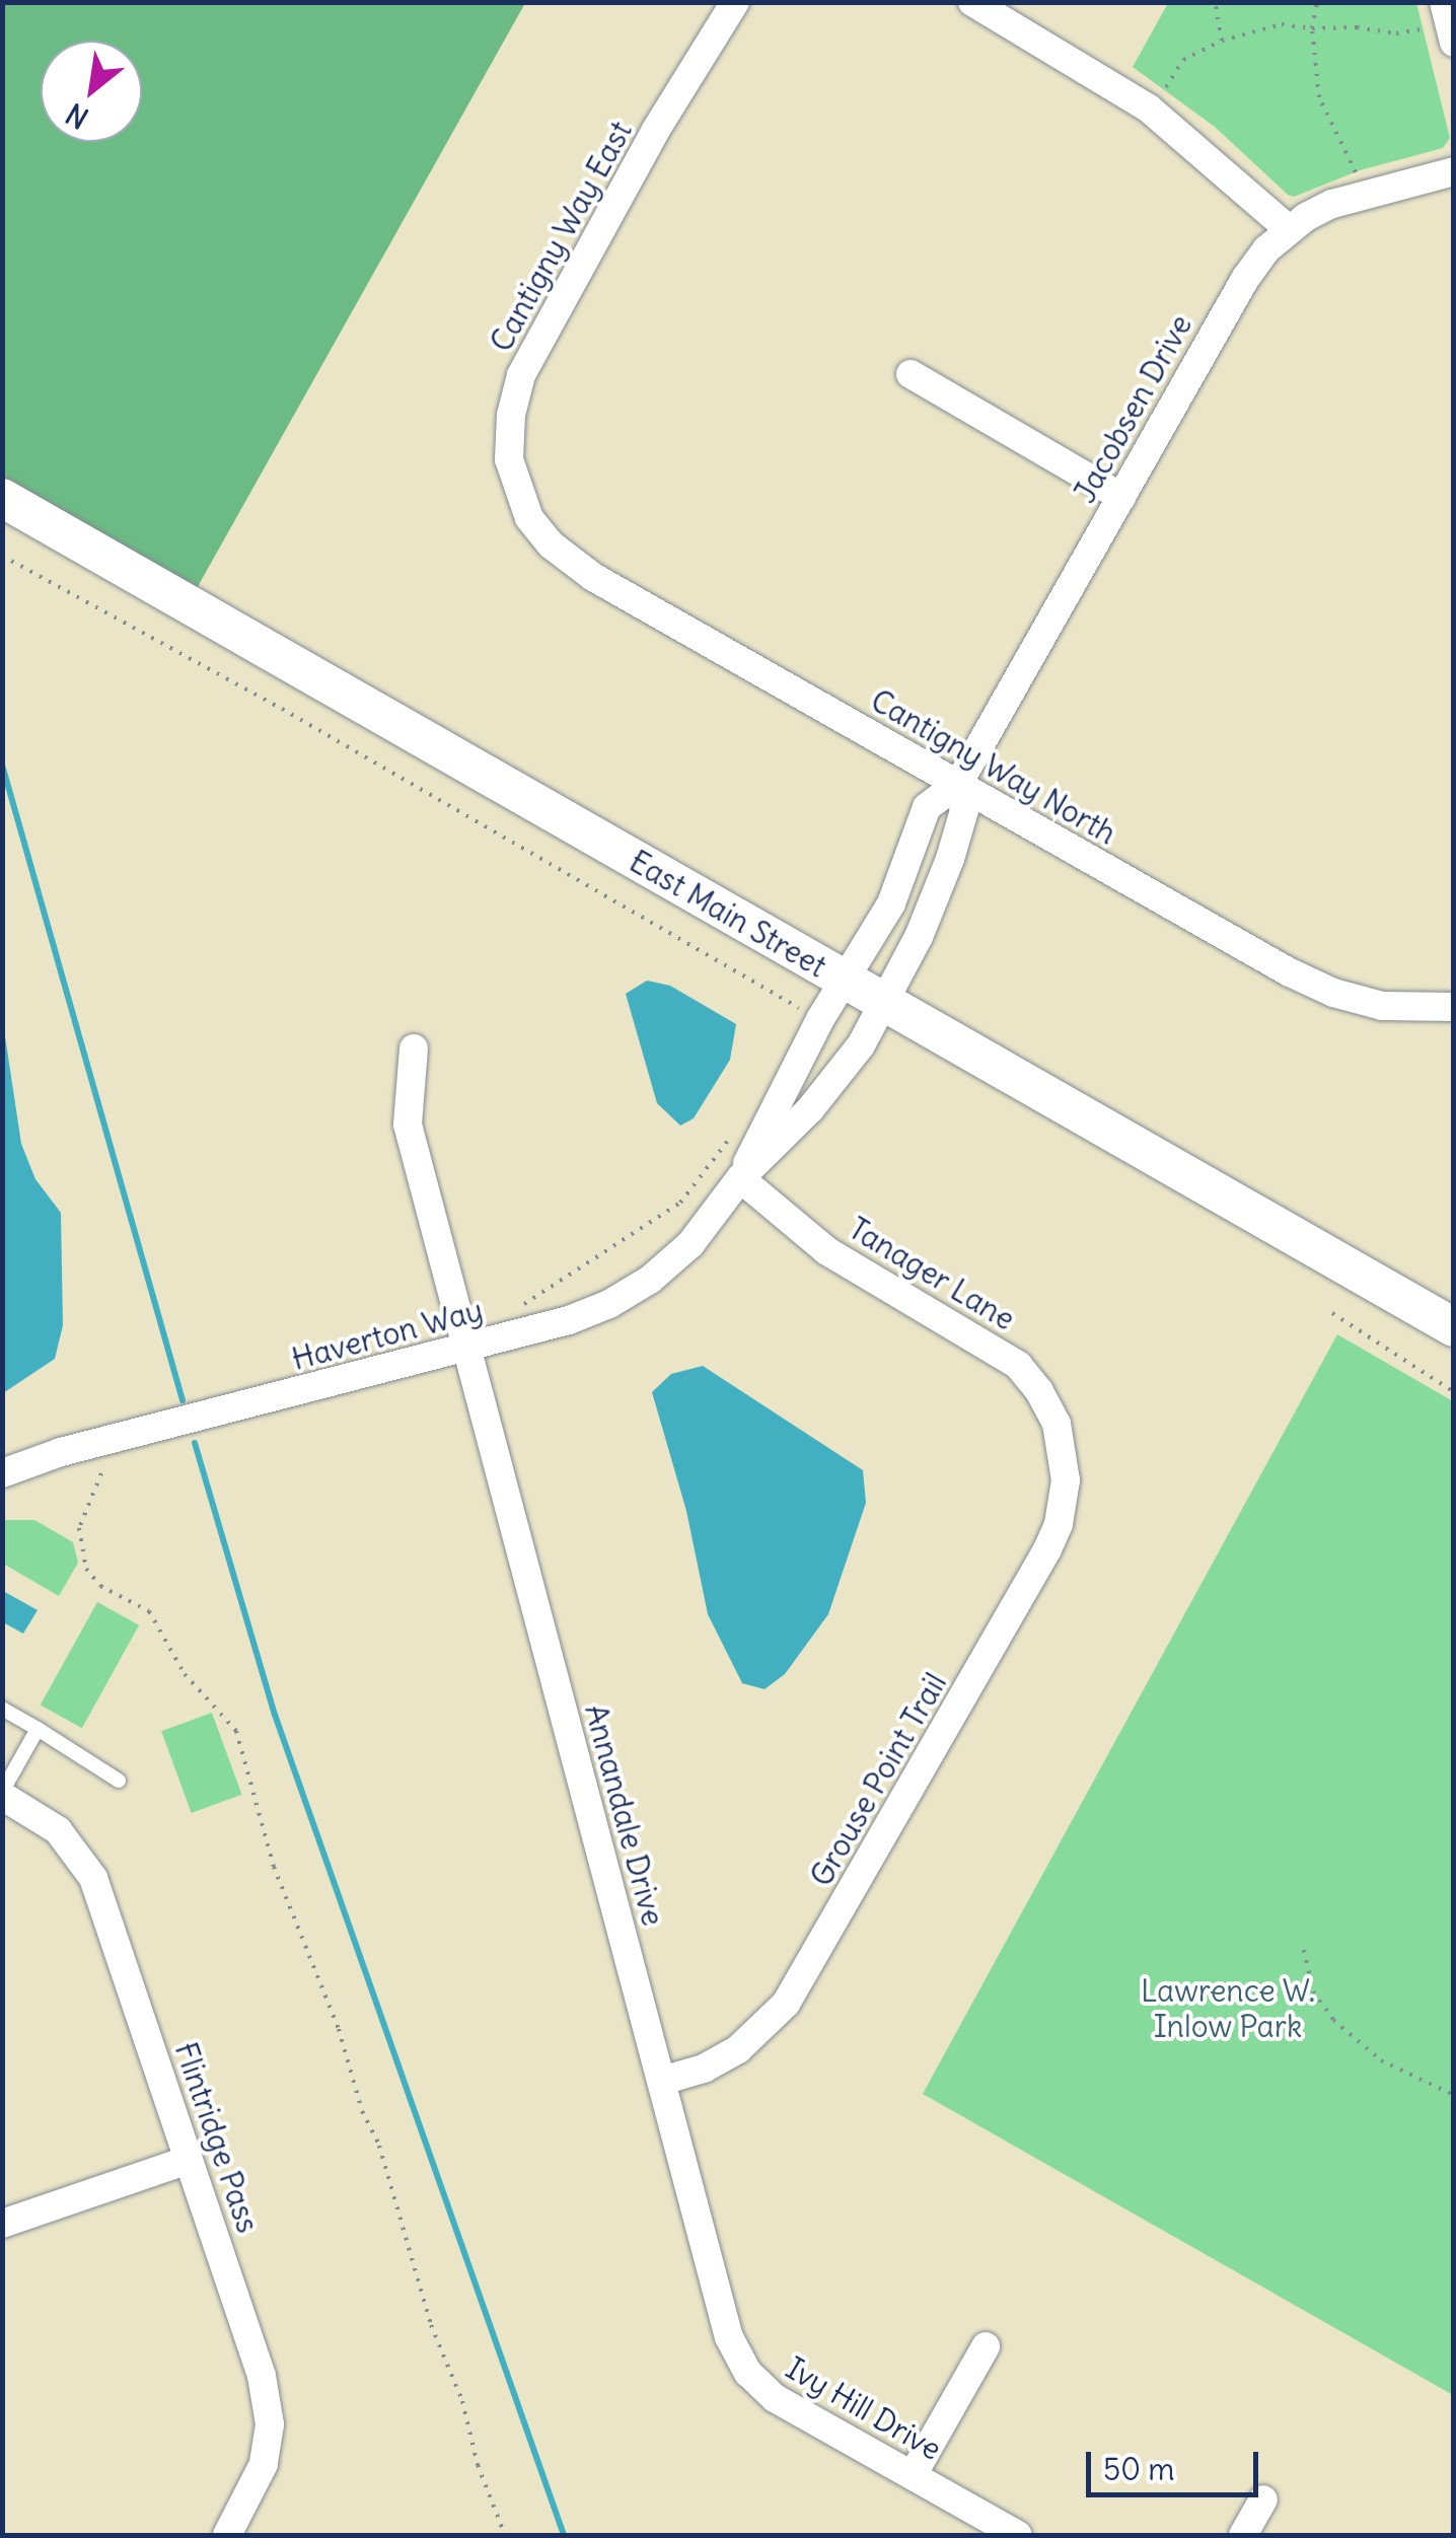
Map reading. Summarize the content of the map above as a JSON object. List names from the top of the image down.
{
  "streets": {
    "main road": ["East Main Street"],
    "street": [
      "Cantigny Way East",
      "Jacobsen Drive",
      "Cantigny Way North",
      "Tanager Lane",
      "Haverton Way",
      "Grouse Point Trail",
      "Annandale Drive",
      "Flintridge Pass",
      "Ivy Hill Drive"
    ]
  },
  "crossings": [
    ["Cantigny Way East", "Cantigny Way North"],
    ["Jacobsen Drive", "Cantigny Way North"],
    ["Jacobsen Drive", "East Main Street"],
    ["Jacobsen Drive", "Haverton Way"],
    ["East Main Street", "Haverton Way"],
    ["Tanager Lane", "Haverton Way"],
    ["Tanager Lane", "Grouse Point Trail"],
    ["Haverton Way", "Annandale Drive"],
    ["Grouse Point Trail", "Annandale Drive"],
    ["Annandale Drive", "Ivy Hill Drive"]
  ],
  "parks": ["Lawrence W. Inlow Park"],
  "scale_bar": "50 m",
  "north": "bottom left"
}
